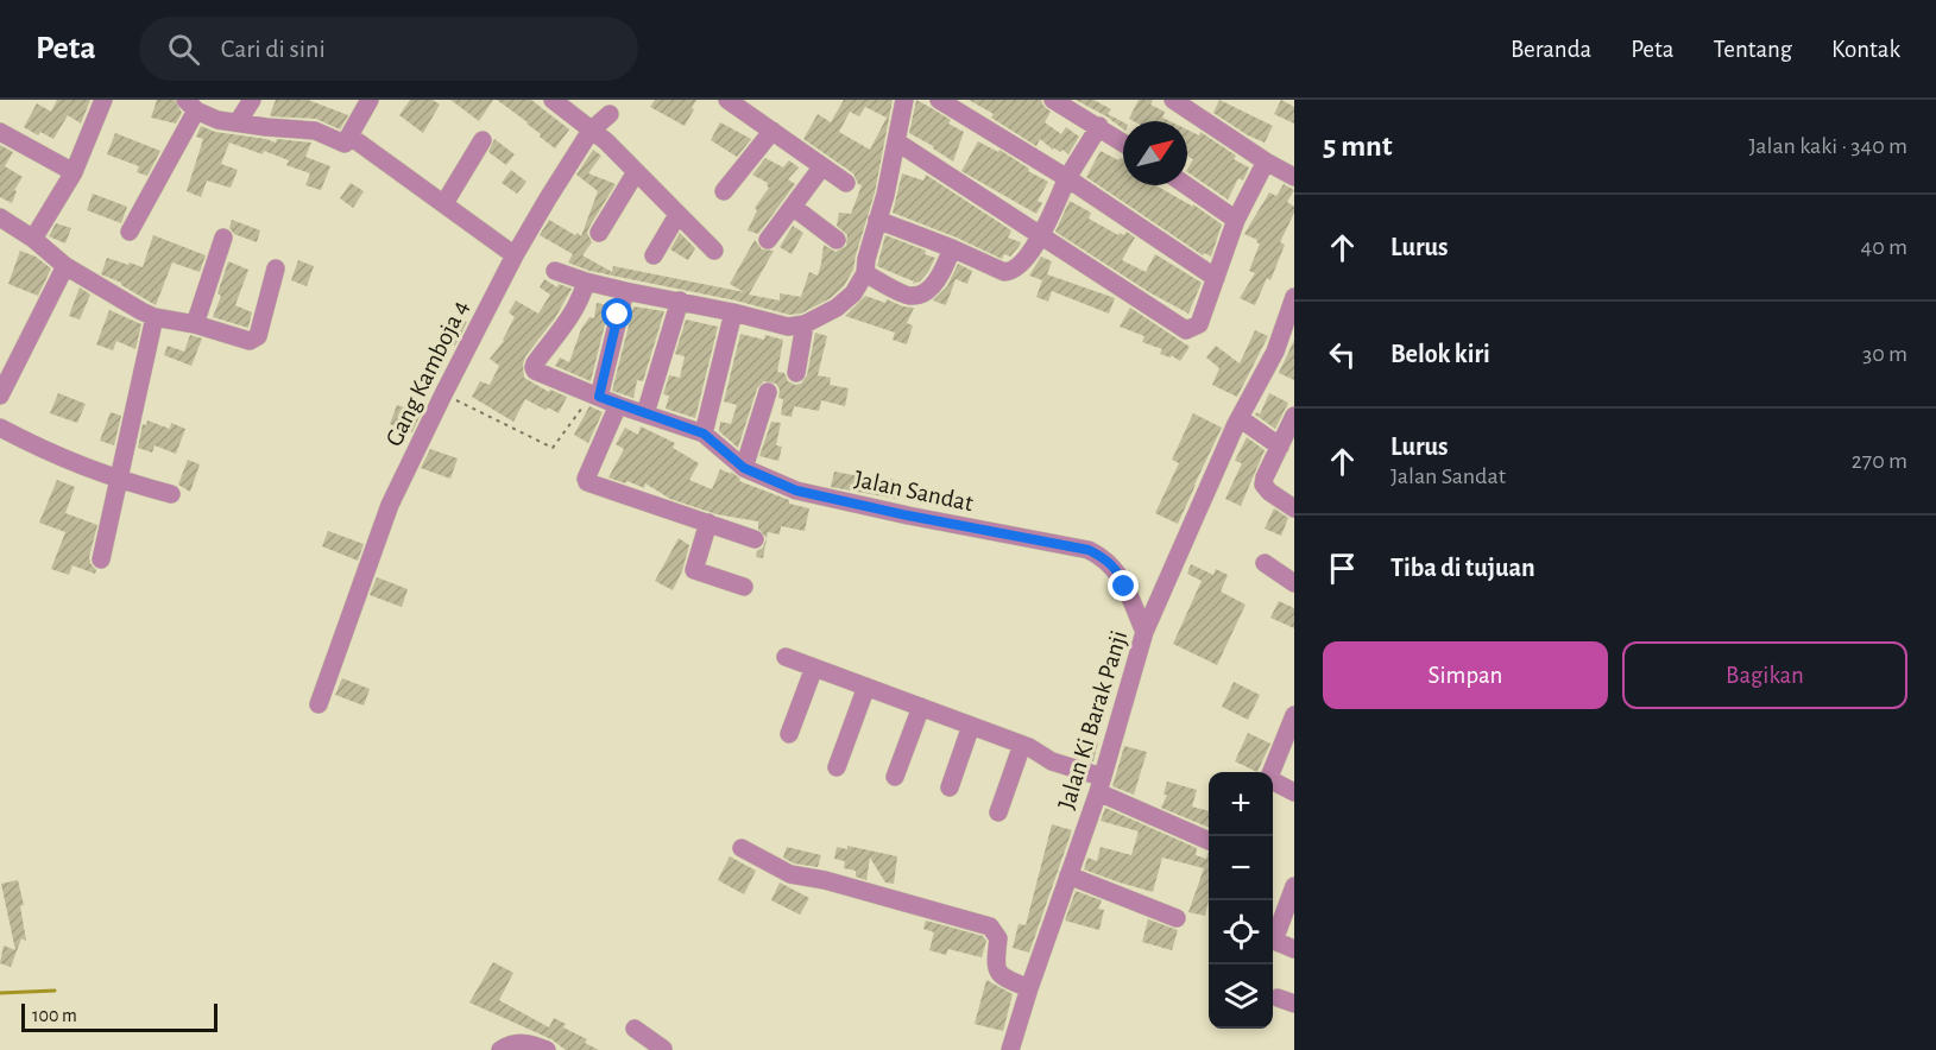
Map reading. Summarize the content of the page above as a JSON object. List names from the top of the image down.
{
  "streets": {
    "street": ["Gang Kamboja 4", "Jalan Sandat", "Jalan Ki Barak Panji"]
  },
  "crossings": [
    ["Jalan Sandat", "Jalan Ki Barak Panji"]
  ],
  "scale_bar": "100 m",
  "north": "top right",
  "page": {
    "header": "Peta",
    "search": "Cari di sini",
    "nav": [
      "Beranda",
      "Peta",
      "Tentang",
      "Kontak"
    ],
    "heading": ["5 mnt", "Jalan kaki · 340 m"],
    "list": [
      ["Lurus", "40 m"],
      ["Belok kiri", "30 m"],
      ["Lurus", "Jalan Sandat", "270 m"],
      "Tiba di tujuan"
    ],
    "buttons": ["Simpan", "Bagikan"],
    "map_buttons": ["+", "−"],
    "scale": "100 m"
  }
}
